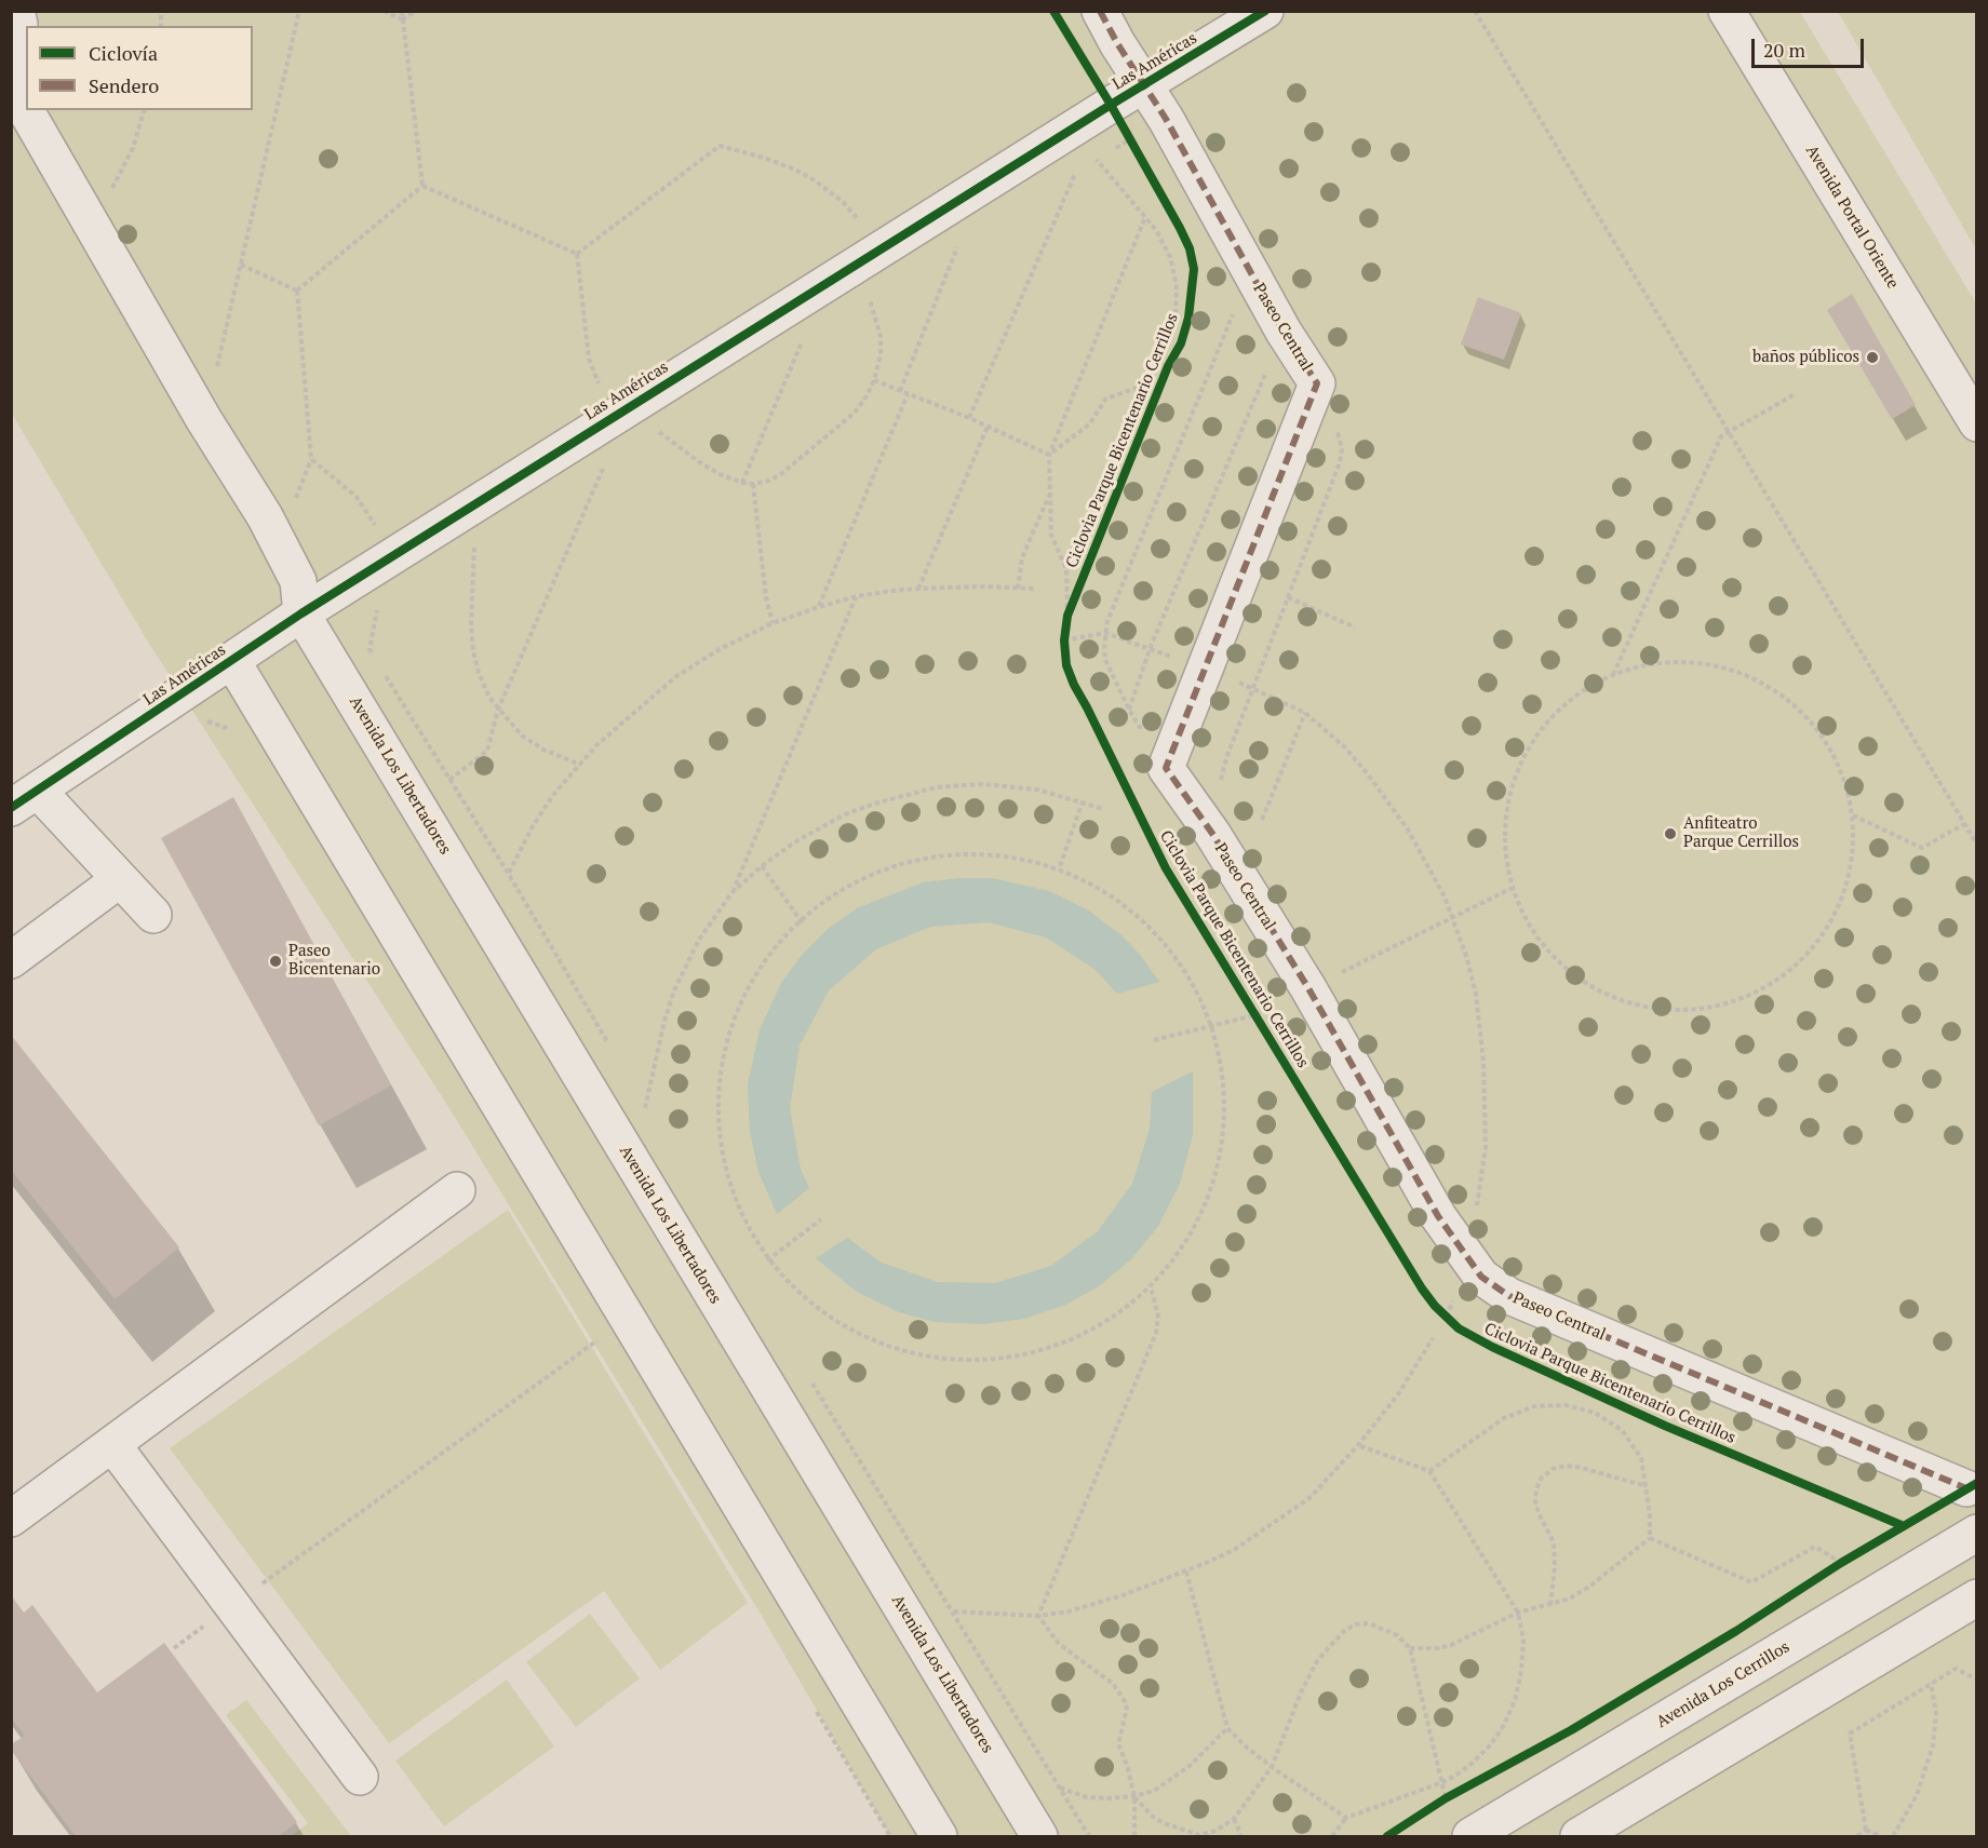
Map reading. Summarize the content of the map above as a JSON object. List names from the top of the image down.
{
  "streets": {
    "street": [
      "Las Américas",
      "Avenida Portal Oriente",
      "Paseo Central",
      "Avenida Los Libertadores",
      "Avenida Los Cerrillos"
    ],
    "cycle path": ["Ciclovia Parque Bicentenario Cerrillos"]
  },
  "crossings": [
    ["Las Américas", "Paseo Central"],
    ["Las Américas", "Avenida Los Libertadores"]
  ],
  "places": ["baños públicos", "Anfiteatro Parque Cerrillos", "Paseo Bicentenario"],
  "legend": ["Ciclovía", "Sendero"],
  "scale_bar": "20 m"
}
